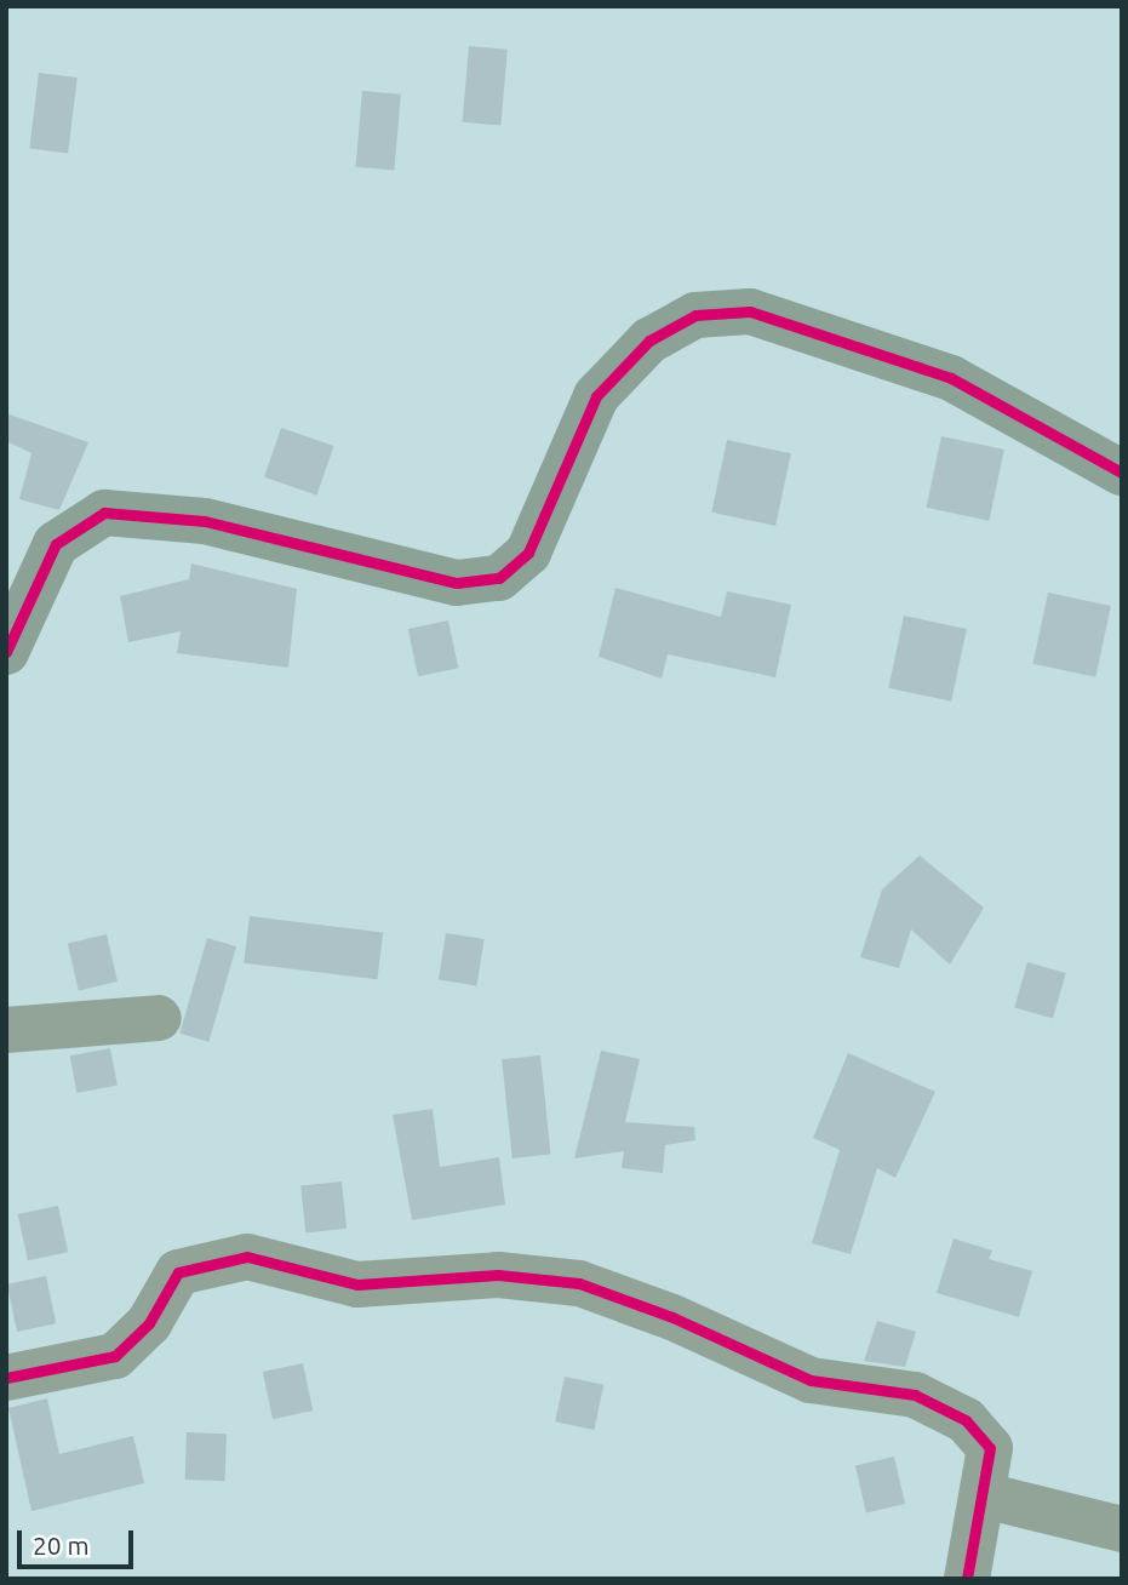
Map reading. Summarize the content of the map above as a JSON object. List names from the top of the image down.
{
  "scale_bar": "20 m"
}
